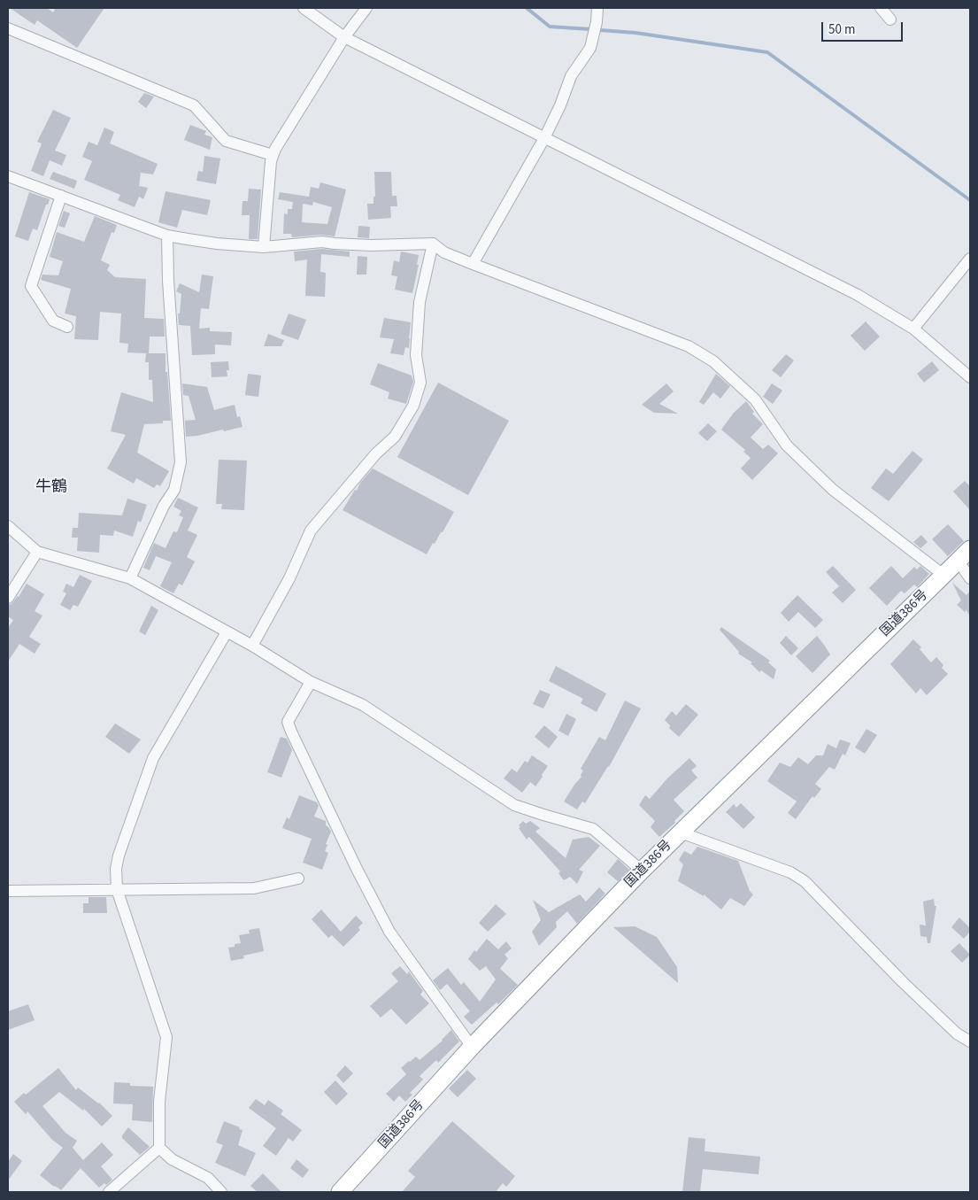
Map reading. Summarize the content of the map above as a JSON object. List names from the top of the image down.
{
  "streets": {
    "highway": ["国道386号"]
  },
  "districts": ["牛鶴"],
  "scale_bar": "50 m"
}
